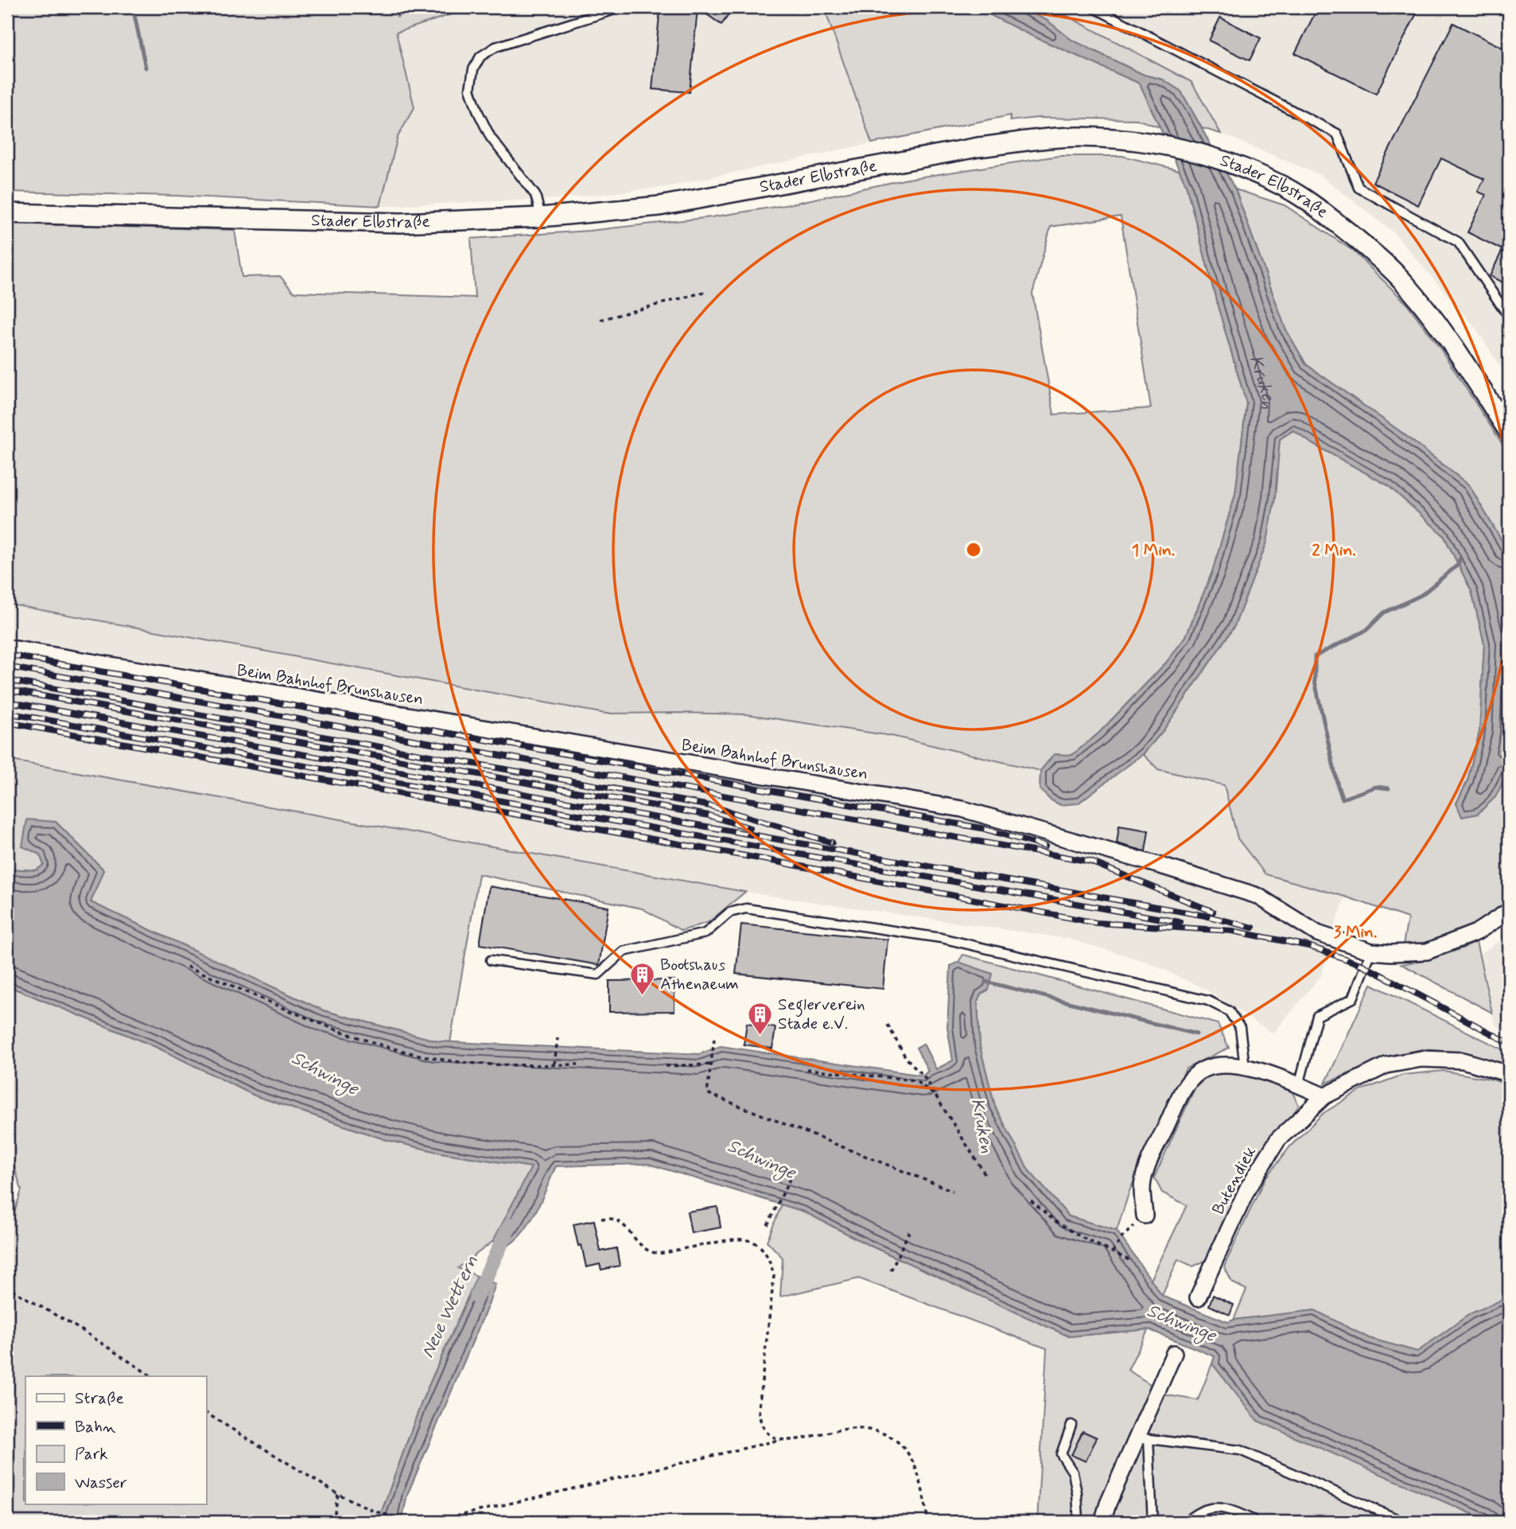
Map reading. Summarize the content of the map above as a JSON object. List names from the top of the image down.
{
  "streets": {
    "street": ["Stader Elbstraße", "Beim Bahnhof Brunshausen", "Butendiek"]
  },
  "water": ["Kruken", "Schwinge", "Neue Wettern"],
  "places": {
    "building": ["Bootshaus Athenaeum", "Seglerverein Stade e.V."]
  },
  "legend": [
    "Straße",
    "Bahn",
    "Park",
    "Wasser"
  ],
  "rings": ["1 Min.", "2 Min.", "3 Min."]
}
